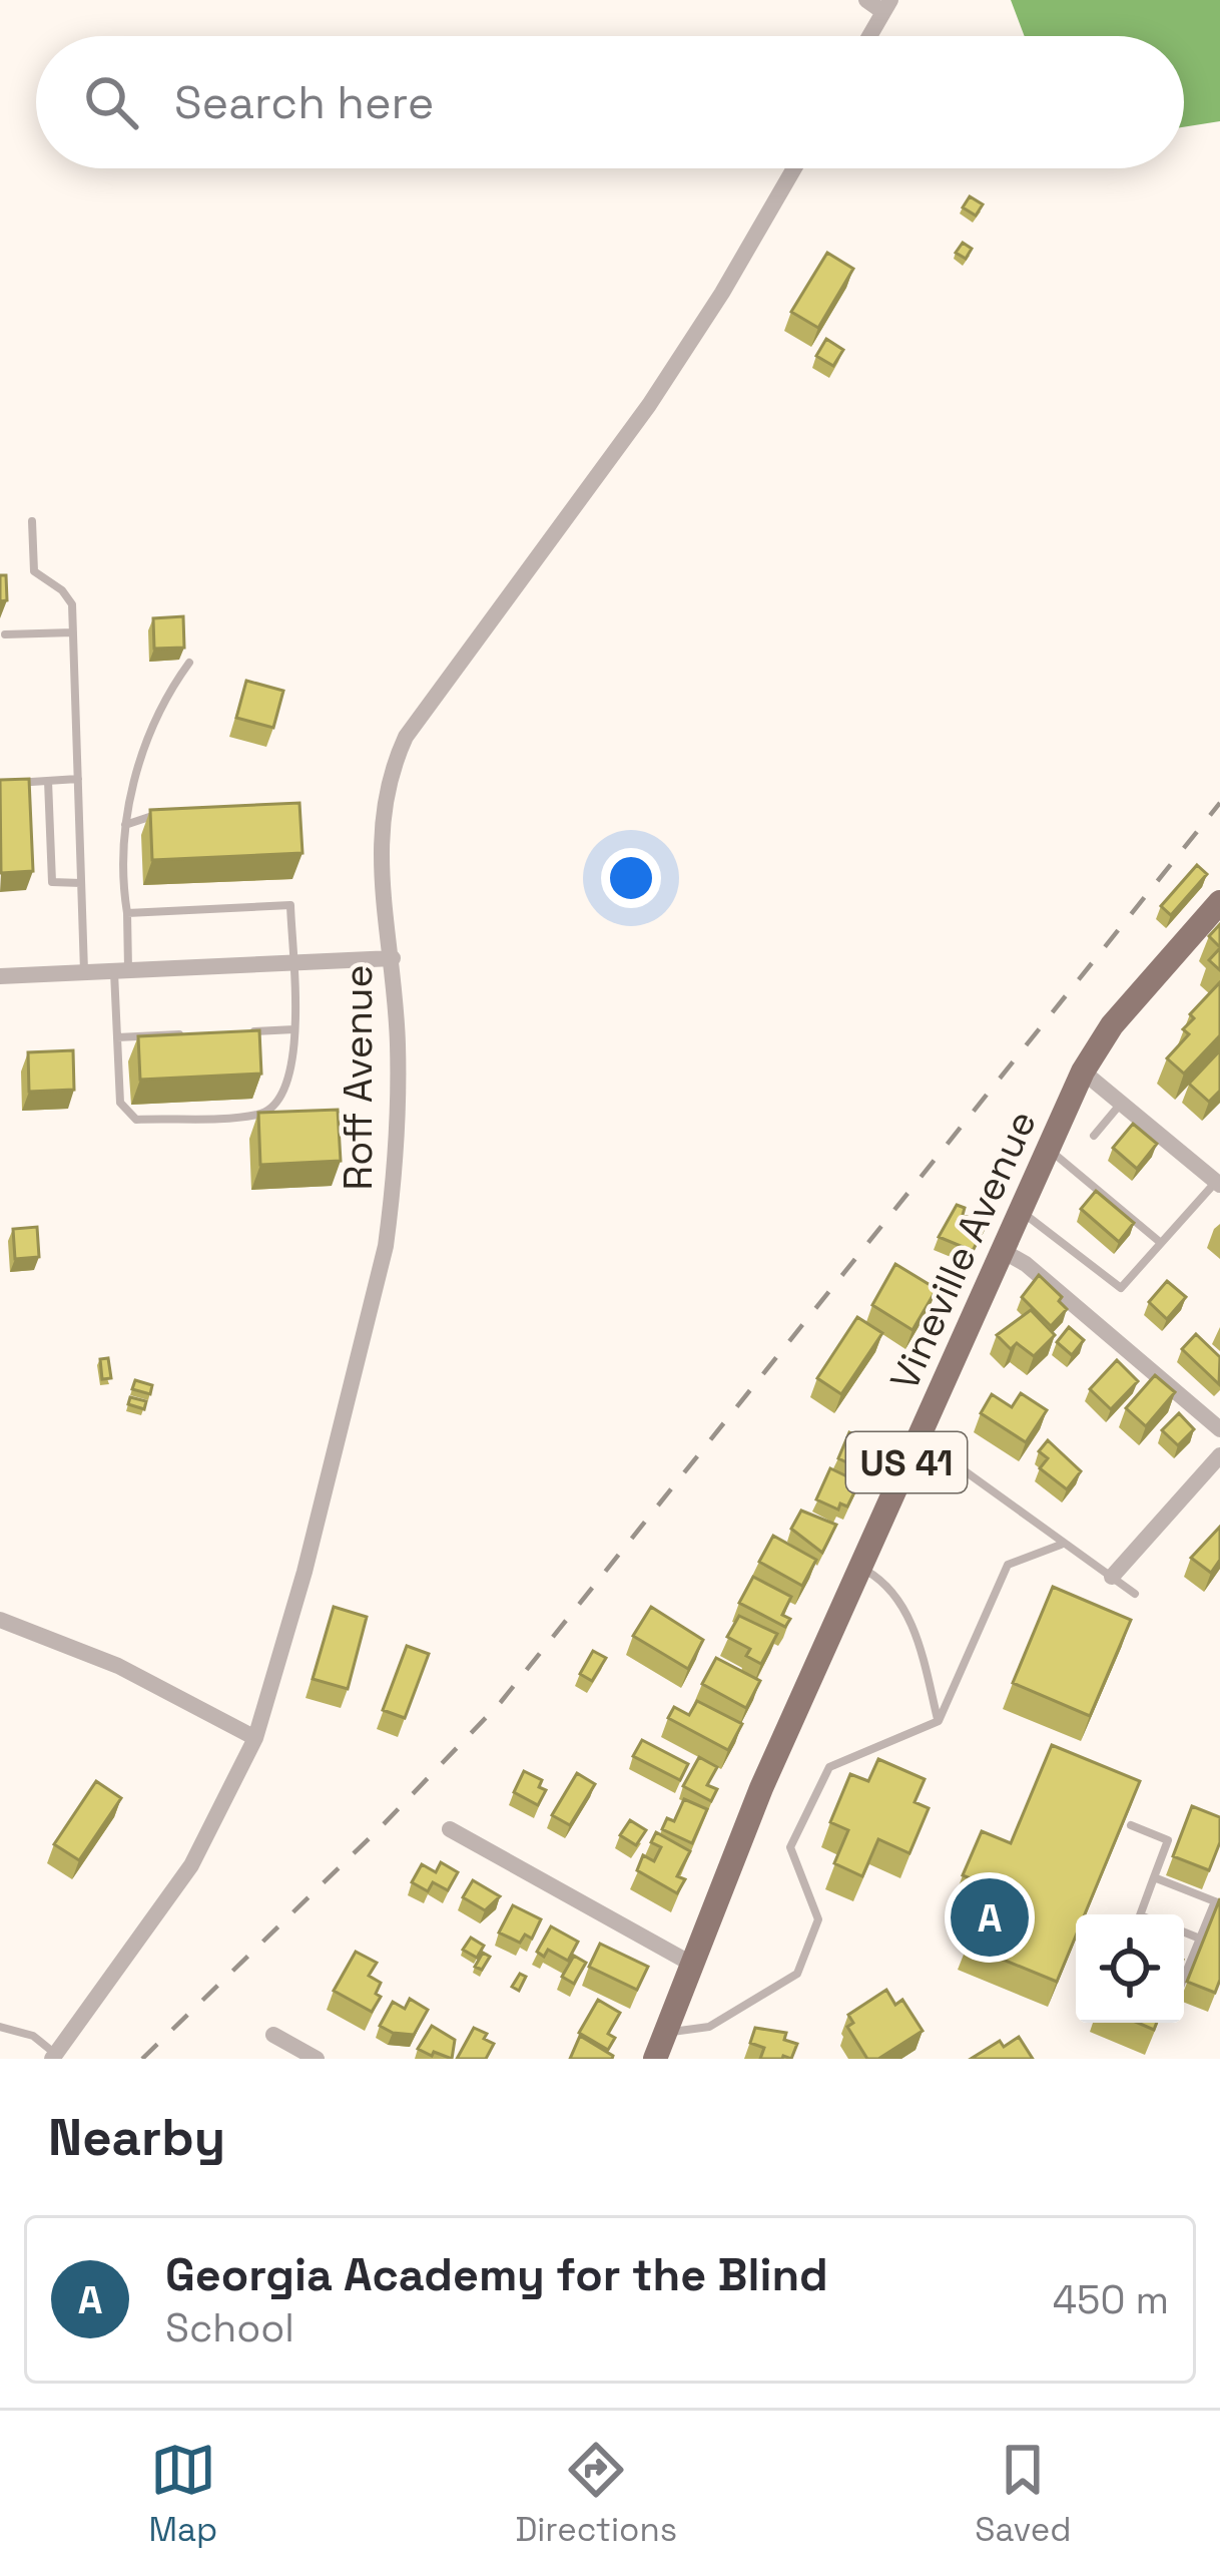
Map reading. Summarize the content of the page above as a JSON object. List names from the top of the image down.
{
  "streets": {
    "main road": ["Vineville Avenue", "US 41"],
    "street": ["Roff Avenue"]
  },
  "page": {
    "search": "Search here",
    "pins": "A",
    "heading": "Nearby",
    "list": [
      {
        "mark": "A",
        "name": "Georgia Academy for the Blind",
        "note": "School",
        "value": "450 m"
      }
    ],
    "nav": ["Map", "Directions", "Saved"]
  }
}
